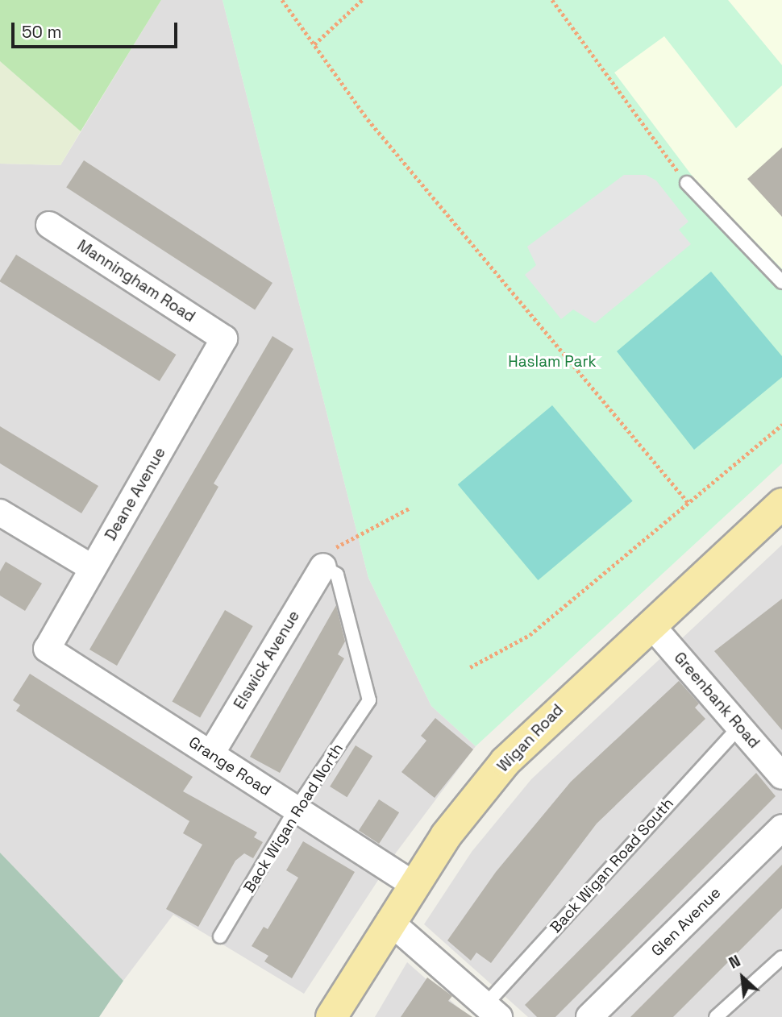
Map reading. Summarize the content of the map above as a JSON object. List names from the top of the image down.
{
  "streets": {
    "main road": ["Wigan Road"],
    "street": [
      "Manningham Road",
      "Deane Avenue",
      "Elswick Avenue",
      "Greenbank Road",
      "Grange Road",
      "Glen Avenue"
    ],
    "lane": ["Back Wigan Road North", "Back Wigan Road South"]
  },
  "crossings": [
    ["Manningham Road", "Deane Avenue"],
    ["Deane Avenue", "Grange Road"],
    ["Elswick Avenue", "Grange Road"],
    ["Elswick Avenue", "Back Wigan Road North"],
    ["Greenbank Road", "Wigan Road"],
    ["Greenbank Road", "Back Wigan Road South"],
    ["Wigan Road", "Grange Road"],
    ["Grange Road", "Back Wigan Road North"]
  ],
  "parks": ["Haslam Park"],
  "scale_bar": "50 m",
  "north": "top left"
}
